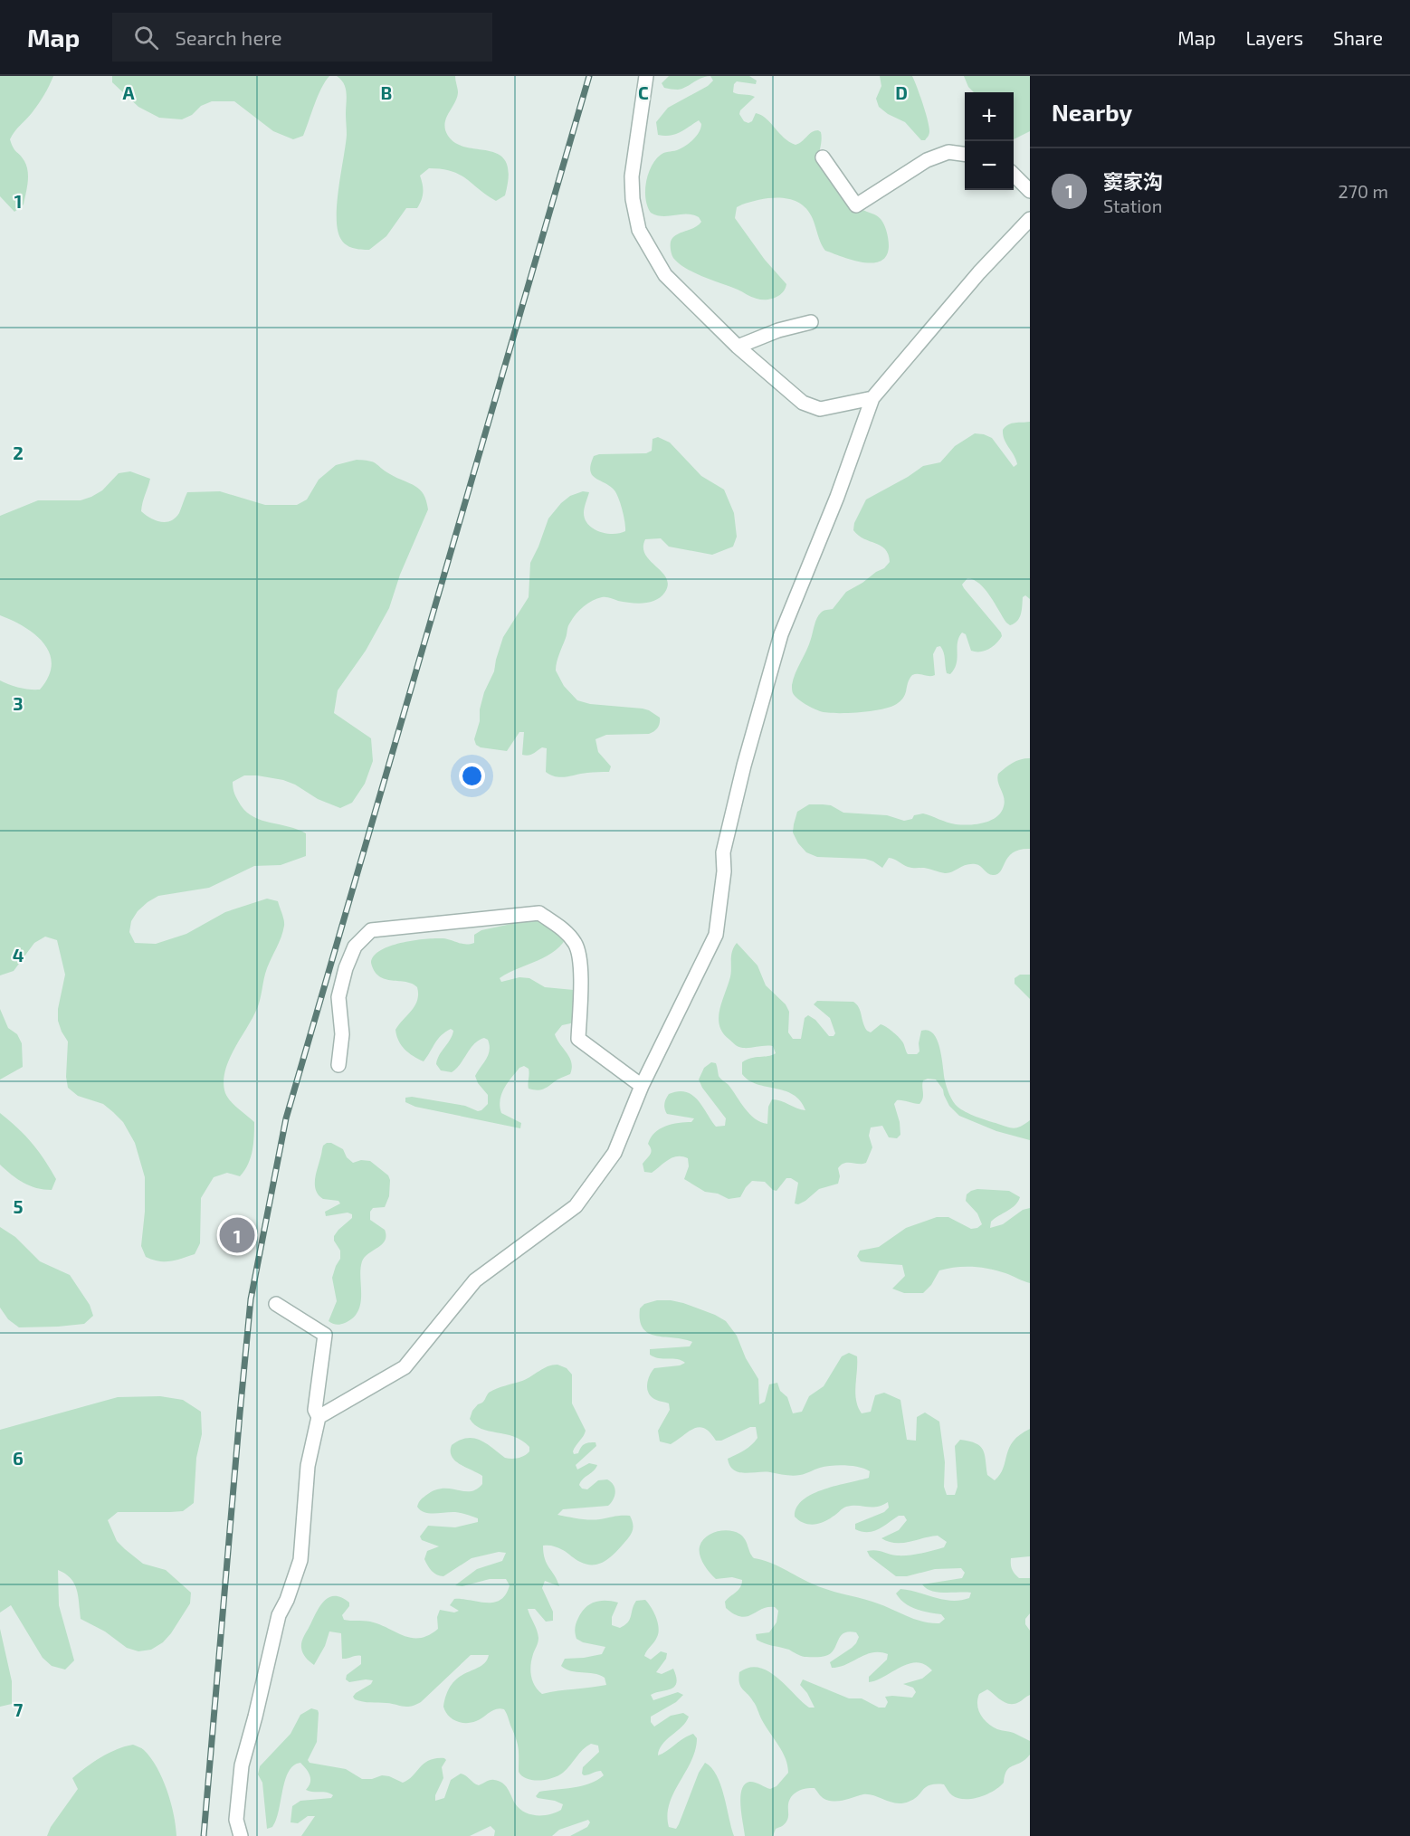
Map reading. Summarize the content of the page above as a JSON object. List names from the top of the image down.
{
  "page": {
    "header": "Map",
    "search": "Search here",
    "nav": ["Map", "Layers", "Share"],
    "heading": "Nearby",
    "map_buttons": ["+", "−"],
    "list": [
      {
        "mark": "1",
        "name": "窦家沟",
        "note": "Station",
        "value": "270 m"
      }
    ],
    "pins": "1"
  },
  "grid": {
    "columns": [
      "A",
      "B",
      "C",
      "D"
    ],
    "rows": [
      "1",
      "2",
      "3",
      "4",
      "5",
      "6",
      "7"
    ]
  }
}
